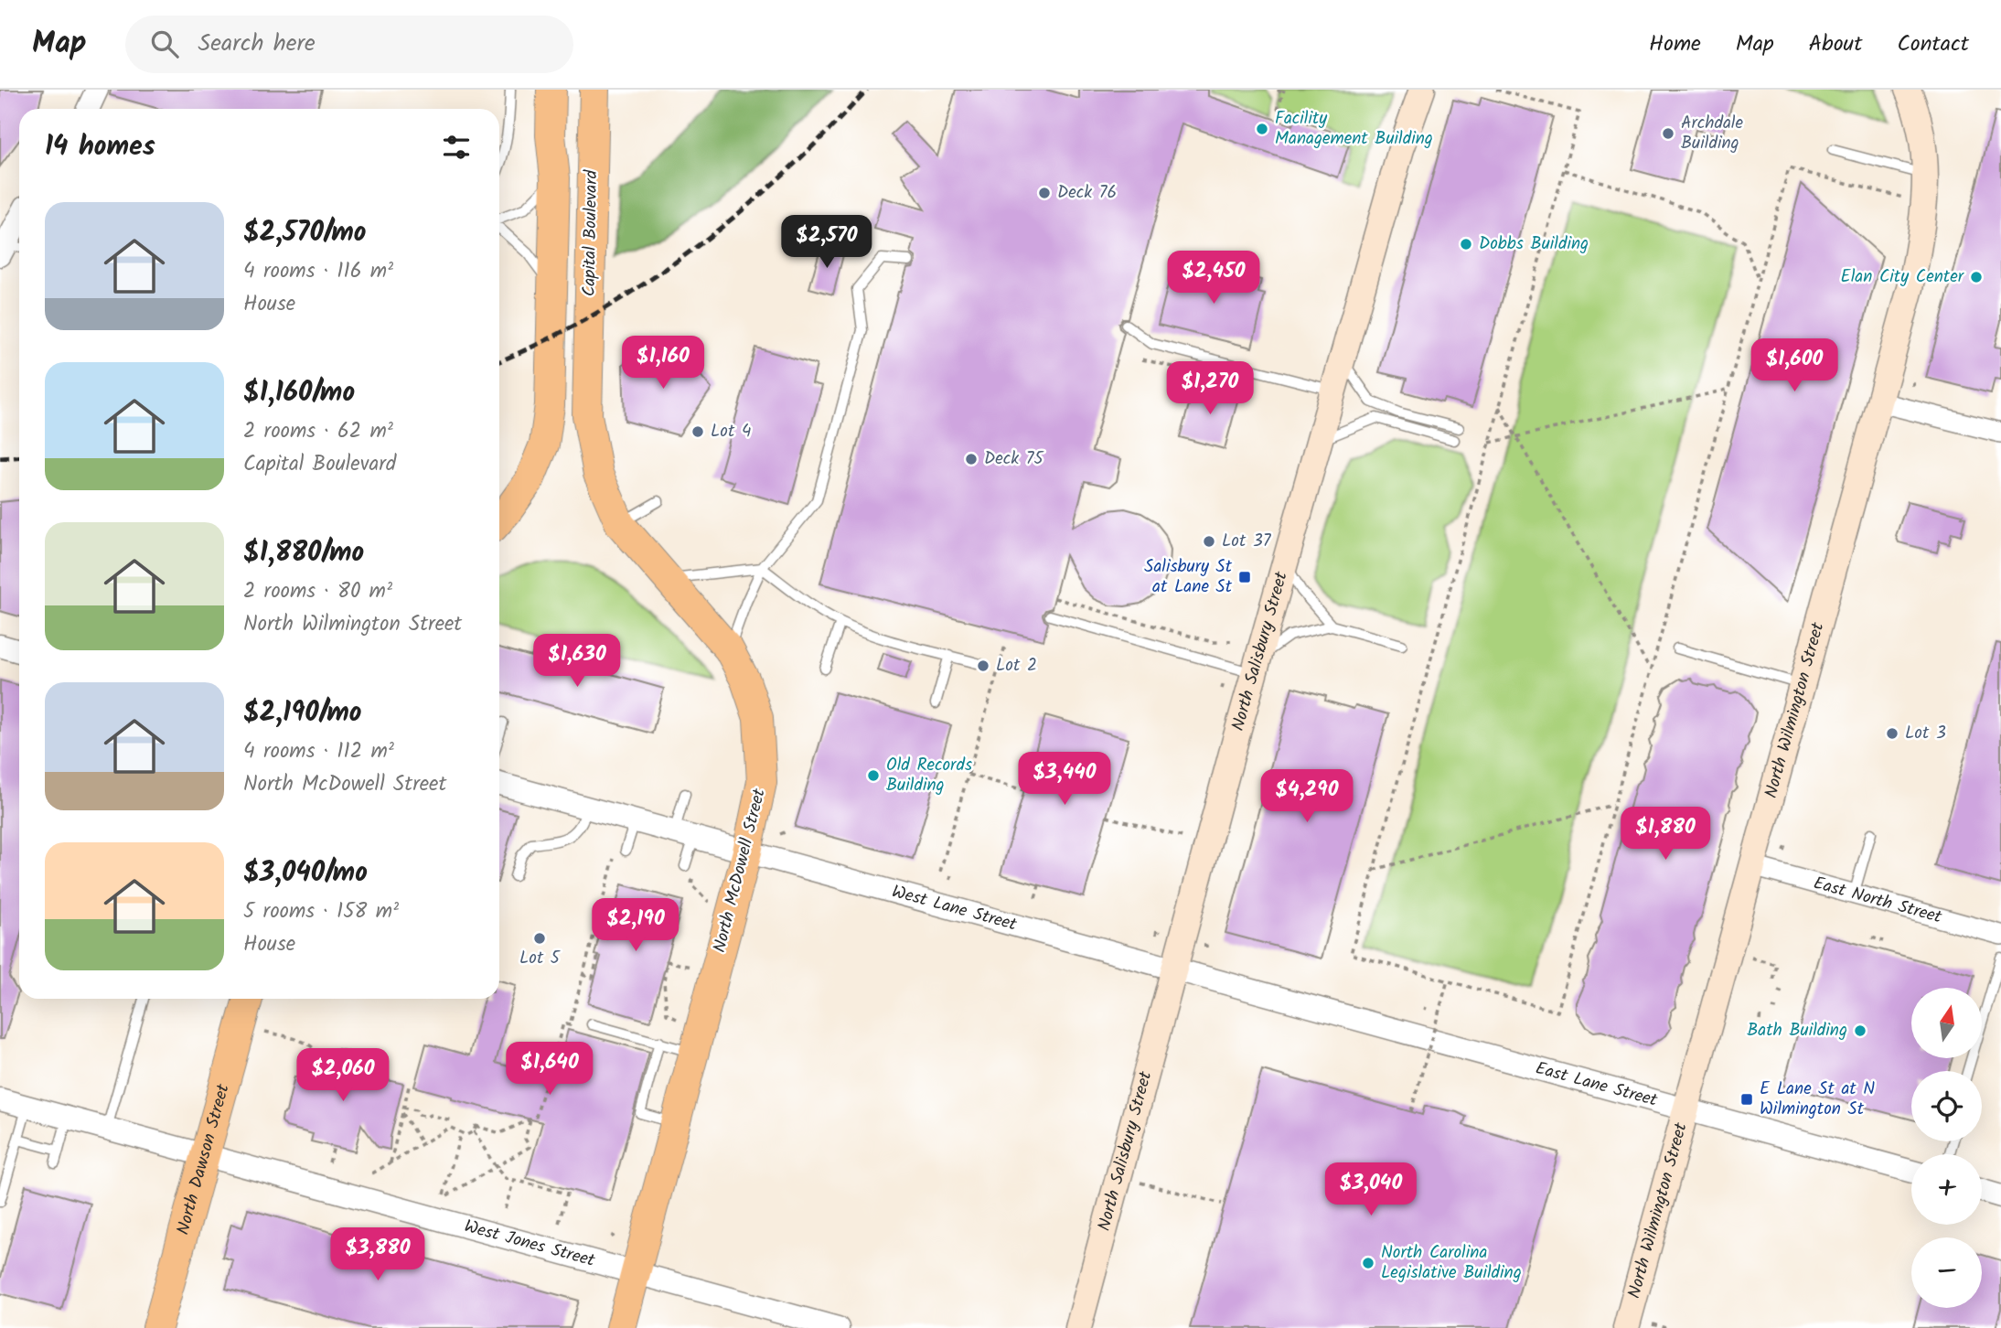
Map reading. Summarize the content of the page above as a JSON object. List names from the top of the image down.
{
  "streets": {
    "main road": [
      "Capital Boulevard",
      "North Salisbury Street",
      "North Wilmington Street",
      "North McDowell Street",
      "North Dawson Street"
    ],
    "street": [
      "East North Street",
      "West Lane Street",
      "East Lane Street",
      "West Jones Street"
    ]
  },
  "crossings": [
    ["Capital Boulevard", "North McDowell Street"],
    ["North Salisbury Street", "West Lane Street"],
    ["North Wilmington Street", "East North Street"],
    ["North Wilmington Street", "East Lane Street"],
    ["North McDowell Street", "West Lane Street"],
    ["North McDowell Street", "West Jones Street"],
    ["West Lane Street", "East Lane Street"],
    ["North Dawson Street", "West Jones Street"]
  ],
  "places": {
    "other": [
      "Facility Management Building",
      "Archdale Building",
      "Deck 76",
      "Dobbs Building",
      "Elan City Center",
      "Lot 4",
      "Deck 75",
      "Lot 37",
      "Lot 2",
      "Lot 3",
      "Old Records Building",
      "Lot 5",
      "Bath Building",
      "North Carolina Legislative Building"
    ],
    "transit": ["Salisbury St at Lane St", "E Lane St at N Wilmington St"]
  },
  "north": "top",
  "page": {
    "header": "Map",
    "search": "Search here",
    "nav": [
      "Home",
      "Map",
      "About",
      "Contact"
    ],
    "heading": "14 homes",
    "list": [
      {
        "name": "$2,570/mo",
        "note": "4 rooms · 116 m² · House"
      },
      {
        "name": "$1,160/mo",
        "note": "2 rooms · 62 m² · Capital Boulevard"
      },
      {
        "name": "$1,880/mo",
        "note": "2 rooms · 80 m² · North Wilmington Street"
      },
      {
        "name": "$2,190/mo",
        "note": "4 rooms · 112 m² · North McDowell Street"
      },
      {
        "name": "$3,040/mo",
        "note": "5 rooms · 158 m² · House"
      }
    ],
    "price": [
      "$2,570",
      "$2,450",
      "$1,160",
      "$1,600",
      "$1,270",
      "$1,630",
      "$3,440",
      "$4,290",
      "$1,880",
      "$2,190",
      "$1,640",
      "$2,060",
      "$3,040",
      "$3,880"
    ],
    "map_buttons": ["+", "−"]
  }
}
